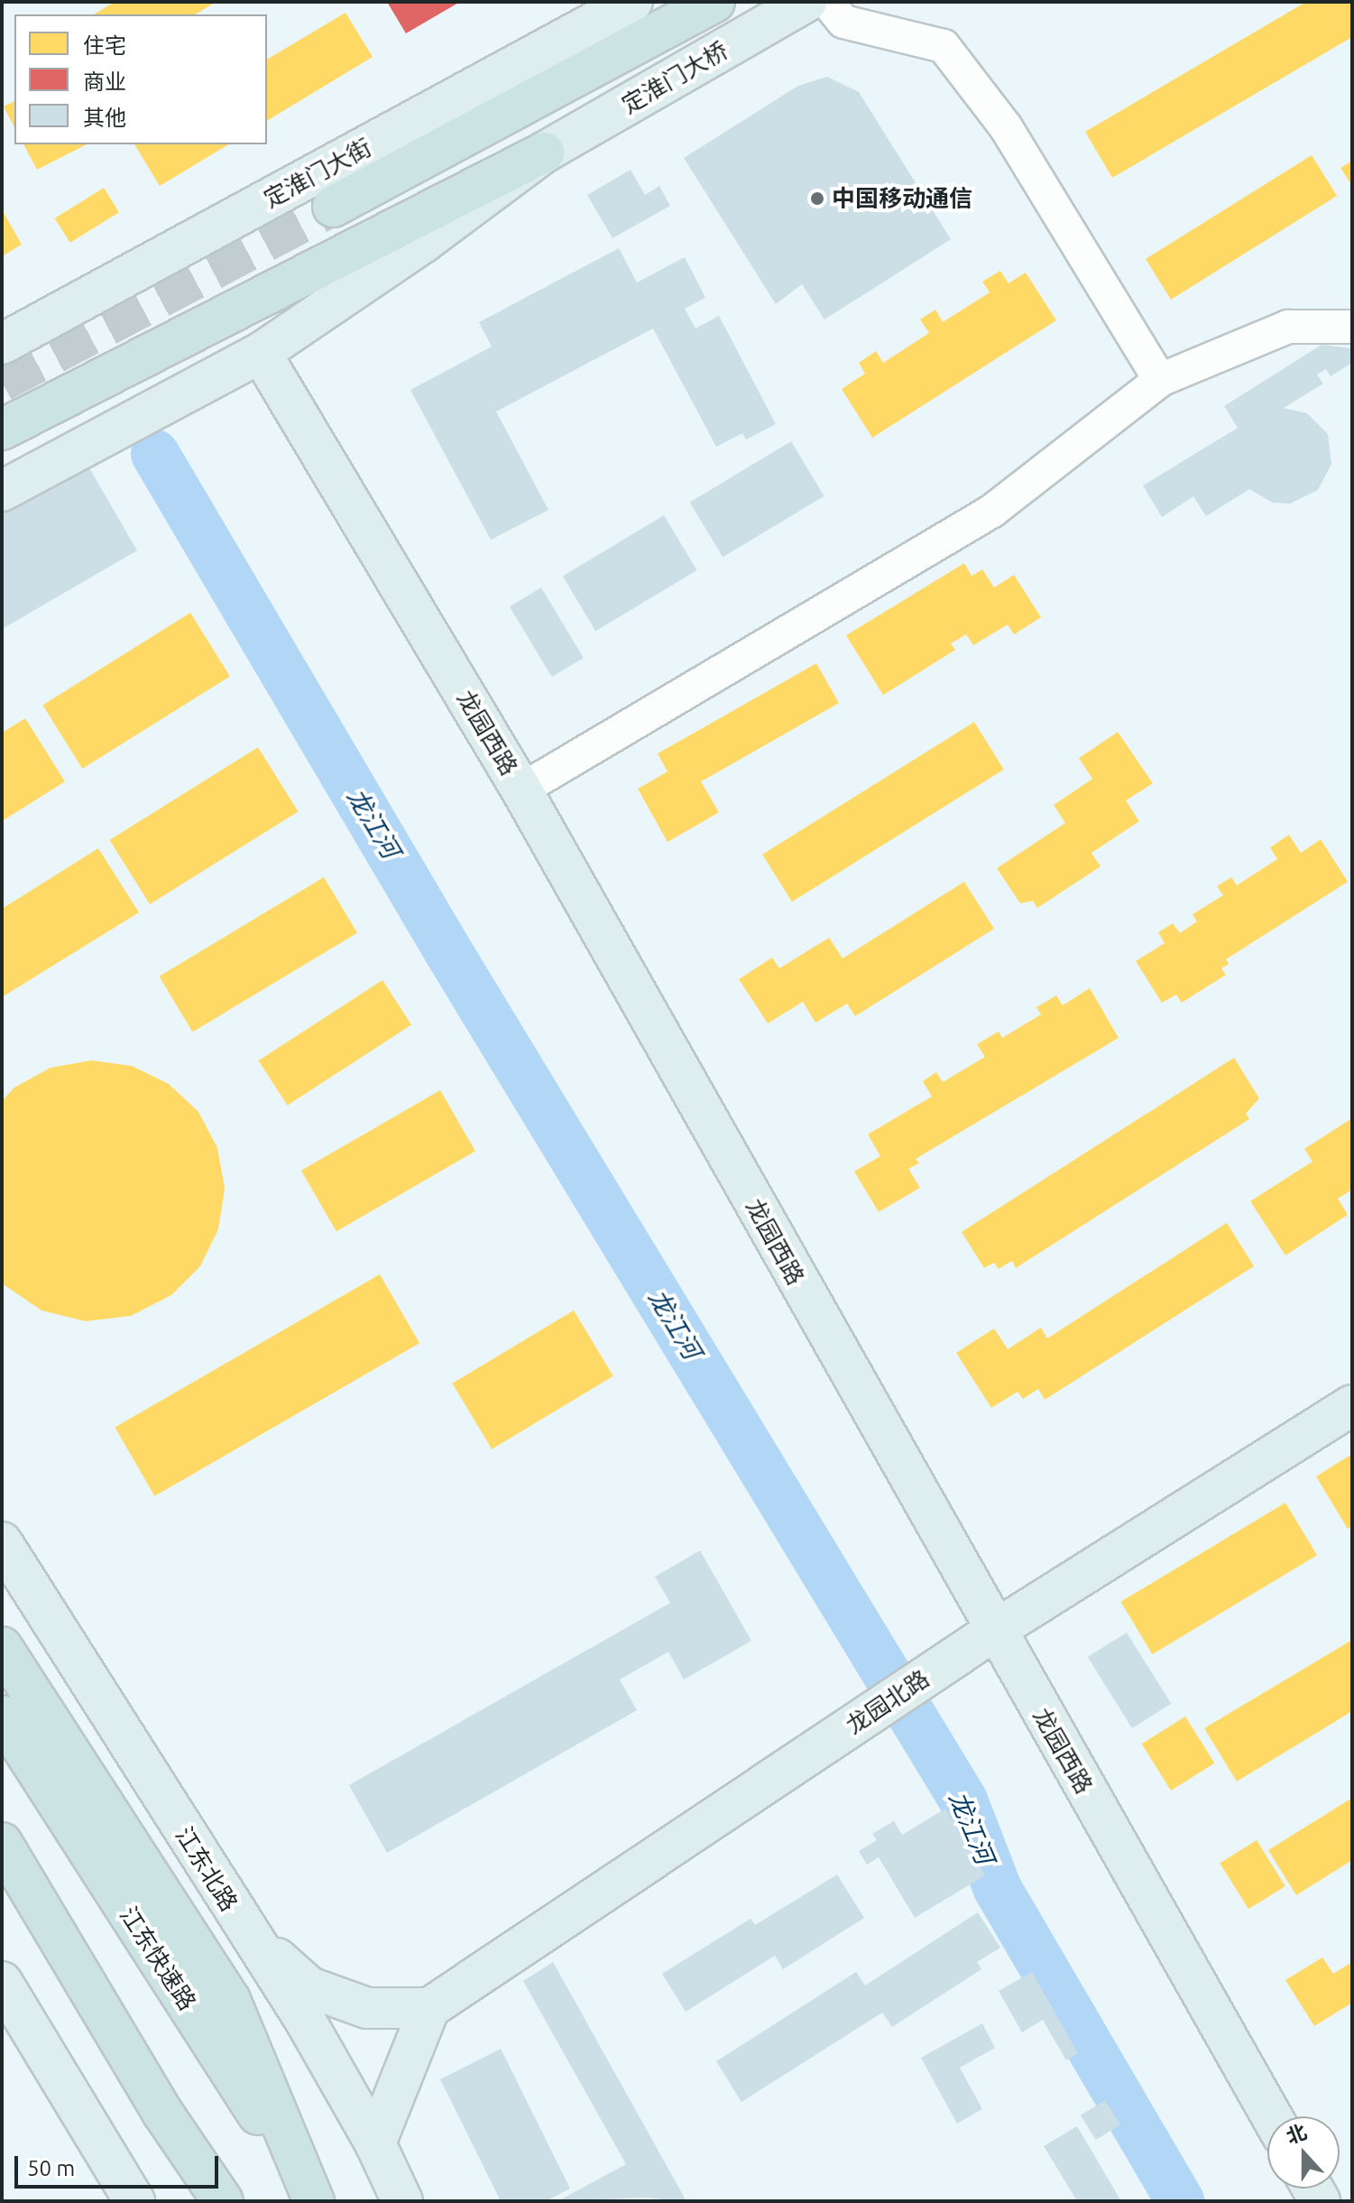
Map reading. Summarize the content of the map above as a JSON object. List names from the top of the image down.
{
  "streets": {
    "highway": ["江东快速路"],
    "main road": [
      "定淮门大桥",
      "定淮门大街",
      "龙园西路",
      "龙园北路",
      "江东北路"
    ]
  },
  "crossings": [
    ["龙园西路", "龙园北路"]
  ],
  "water": ["龙江河"],
  "places": ["中国移动通信"],
  "legend": ["住宅", "商业", "其他"],
  "scale_bar": "50 m",
  "north": "top"
}
